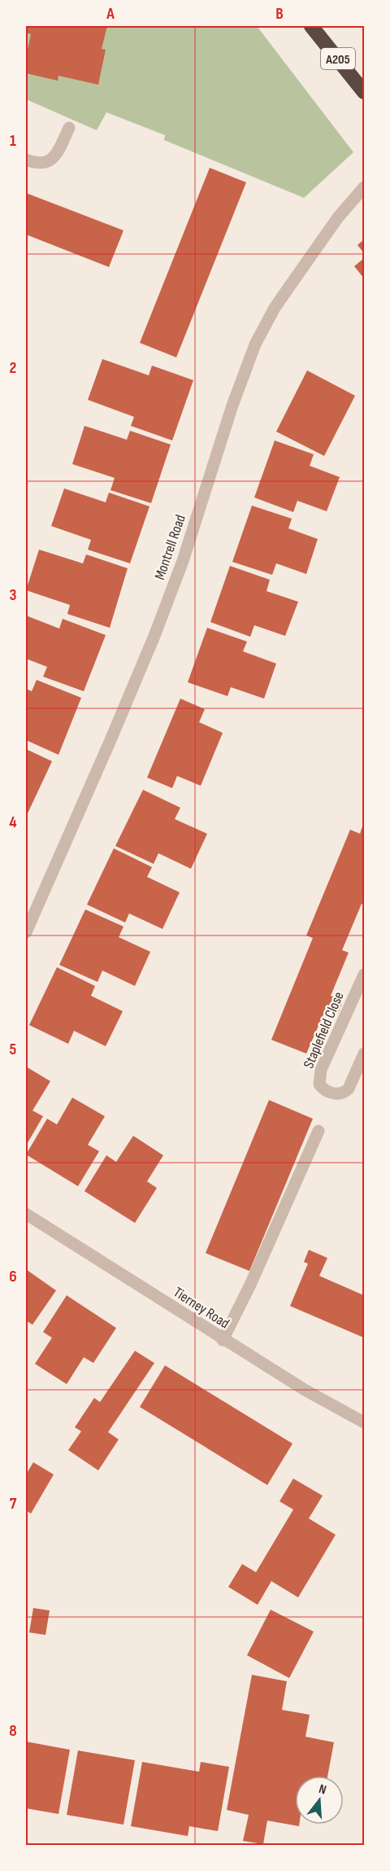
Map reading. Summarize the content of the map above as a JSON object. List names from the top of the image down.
{
  "streets": {
    "highway": ["A205"],
    "street": ["Montrell Road", "Staplefield Close", "Tierney Road"]
  },
  "north": "top",
  "grid": {
    "columns": ["A", "B"],
    "rows": [
      "1",
      "2",
      "3",
      "4",
      "5",
      "6",
      "7",
      "8"
    ]
  }
}
